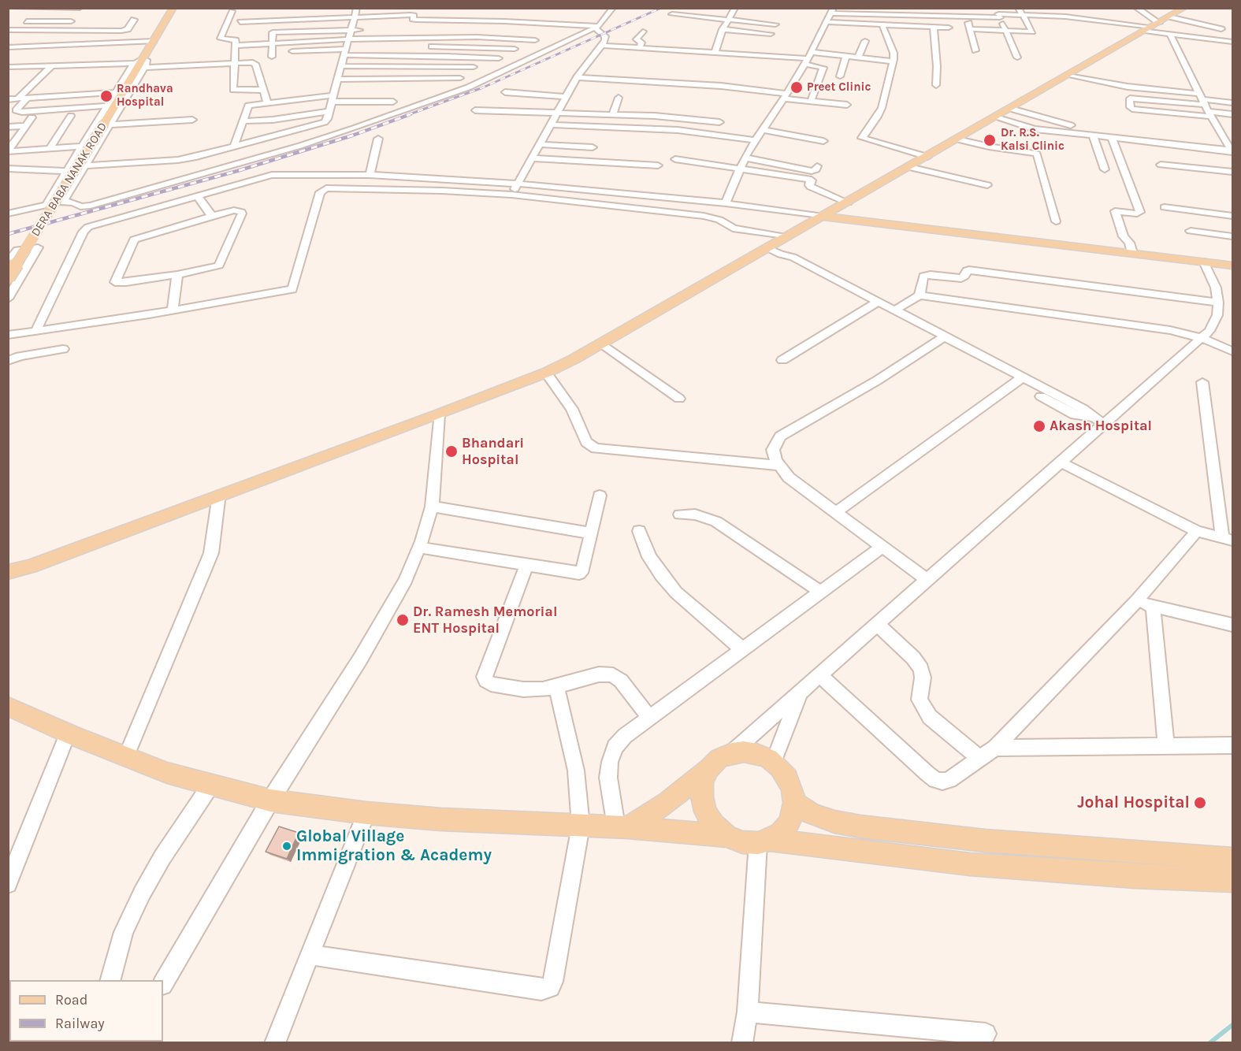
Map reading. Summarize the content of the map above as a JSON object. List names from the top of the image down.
{
  "streets": {
    "main road": ["DERA BABA NANAK ROAD"]
  },
  "places": [
    "Preet Clinic",
    "Randhava Hospital",
    "Dr. R.S. Kalsi Clinic",
    "Akash Hospital",
    "Bhandari Hospital",
    "Dr. Ramesh Memorial ENT Hospital",
    "Johal Hospital",
    "Global Village Immigration & Academy"
  ],
  "legend": ["Road", "Railway"]
}
